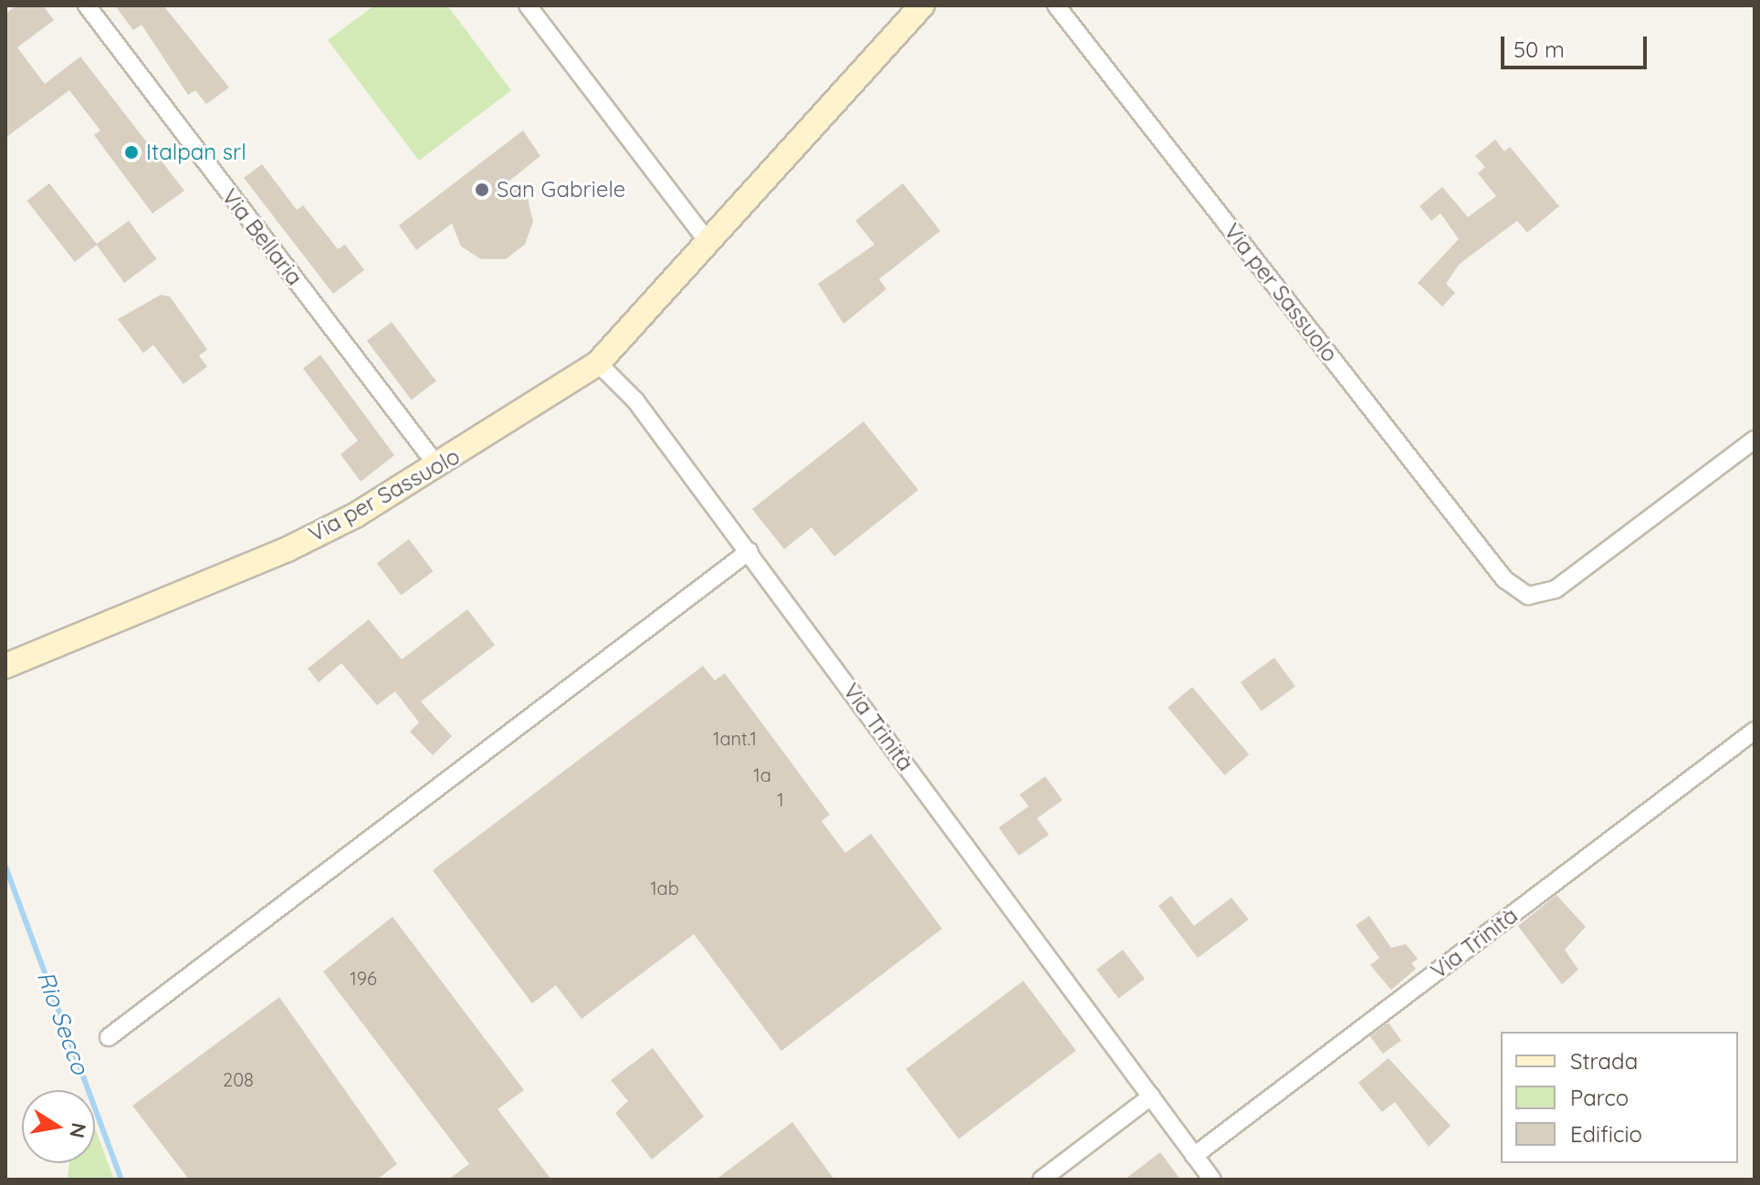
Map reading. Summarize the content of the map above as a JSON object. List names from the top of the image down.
{
  "streets": {
    "main road": ["Via per Sassuolo"],
    "street": ["Via Bellaria", "Via Trinità"]
  },
  "crossings": [
    ["Via Bellaria", "Via per Sassuolo"],
    ["Via per Sassuolo", "Via Trinità"]
  ],
  "water": ["Rio Secco"],
  "places": ["Italpan srl", "San Gabriele"],
  "house_numbers": [
    "1ant.1",
    "1a",
    "1",
    "1ab",
    "196",
    "208"
  ],
  "legend": ["Strada", "Parco", "Edificio"],
  "scale_bar": "50 m",
  "north": "right"
}
